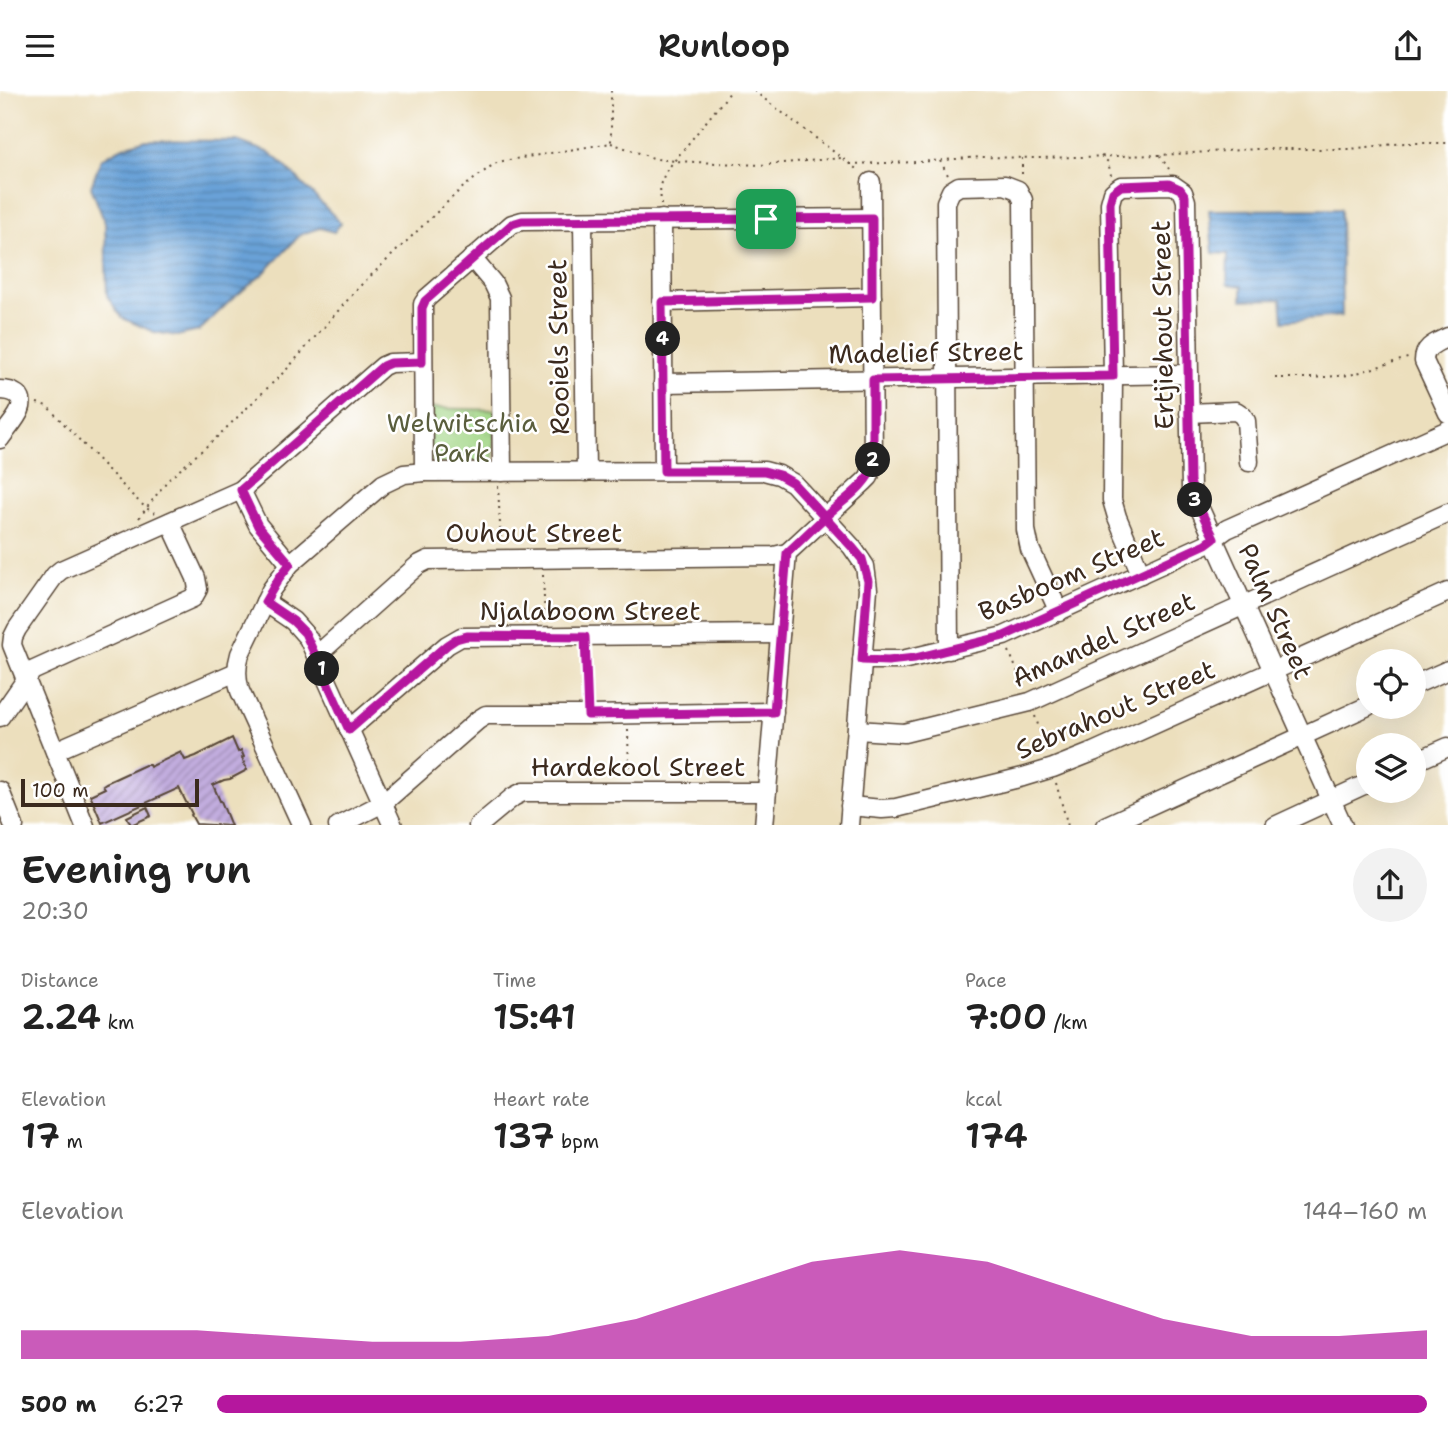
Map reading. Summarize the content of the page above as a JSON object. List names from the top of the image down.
{
  "streets": {
    "street": [
      "Ertjiehout Street",
      "Rooiels Street",
      "Madelief Street",
      "Ouhout Street",
      "Basboom Street",
      "Njalaboom Street",
      "Palm Street",
      "Amandel Street",
      "Sebrahout Street",
      "Hardekool Street"
    ]
  },
  "crossings": [
    ["Ertjiehout Street", "Madelief Street"],
    ["Ertjiehout Street", "Basboom Street"],
    ["Ertjiehout Street", "Palm Street"],
    ["Basboom Street", "Palm Street"],
    ["Palm Street", "Amandel Street"],
    ["Palm Street", "Sebrahout Street"]
  ],
  "parks": ["Welwitschia Park"],
  "scale_bar": "100 m",
  "page": {
    "header": "Runloop",
    "pins": [
      "4",
      "2",
      "3",
      "1"
    ],
    "scale": "100 m",
    "heading": ["Evening run", "20:30"],
    "stats": [
      ["Distance", "2.24 km"],
      ["Time", "15:41"],
      ["Pace", "7:00 /km"],
      ["Elevation", "17 m"],
      ["Heart rate", "137 bpm"],
      ["kcal", "174"]
    ],
    "chart": ["Elevation", "144–160 m"],
    "list": [
      {
        "name": "500 m",
        "note": "6:27"
      }
    ]
  }
}
